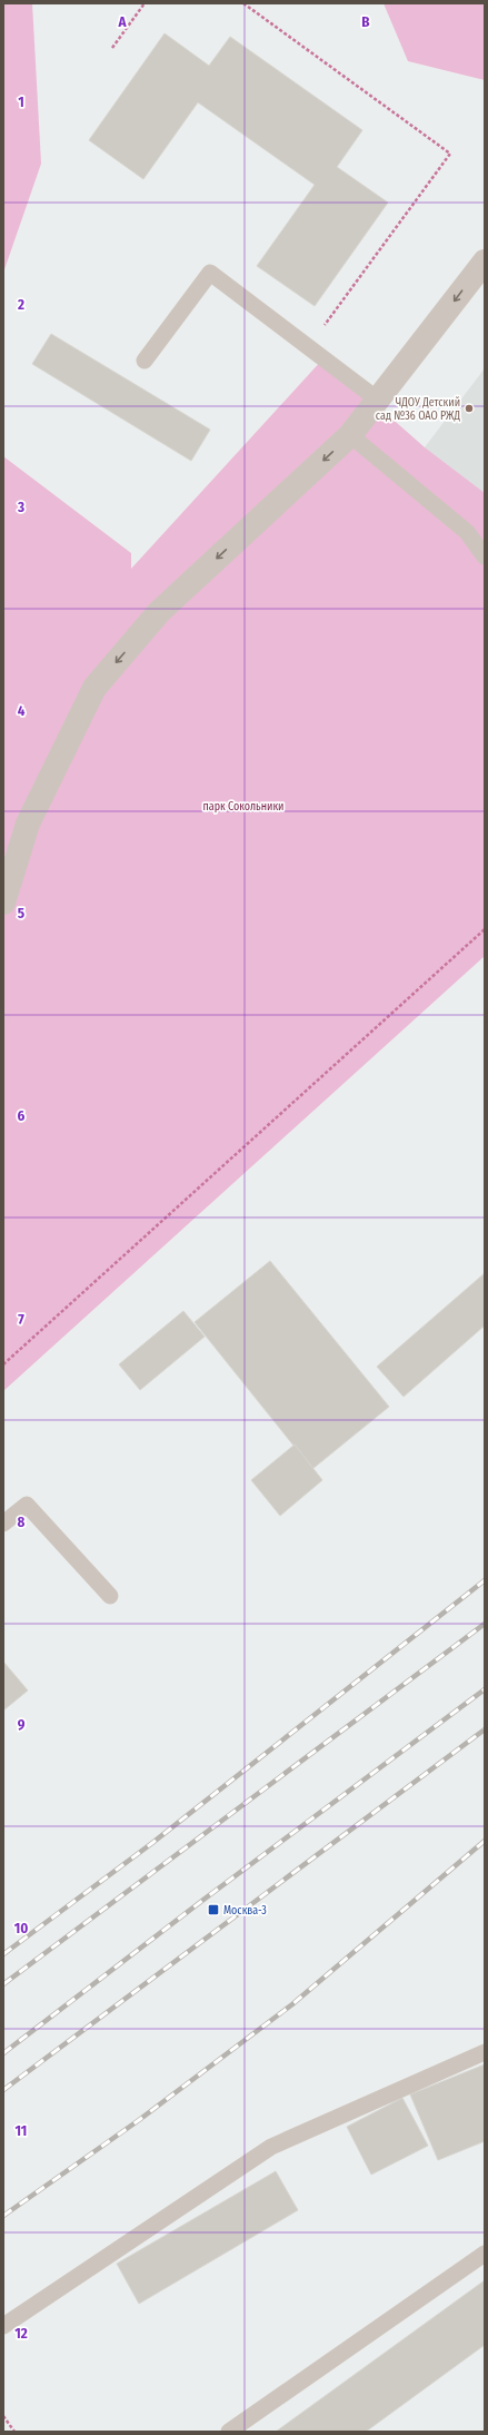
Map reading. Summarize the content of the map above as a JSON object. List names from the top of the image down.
{
  "parks": ["парк Сокольники"],
  "places": {
    "other": ["ЧДОУ Детский сад №36 ОАО РЖД"],
    "transit": ["Москва-3"]
  },
  "grid": {
    "columns": ["A", "B"],
    "rows": [
      "1",
      "2",
      "3",
      "4",
      "5",
      "6",
      "7",
      "8",
      "9",
      "10",
      "11",
      "12"
    ]
  }
}
